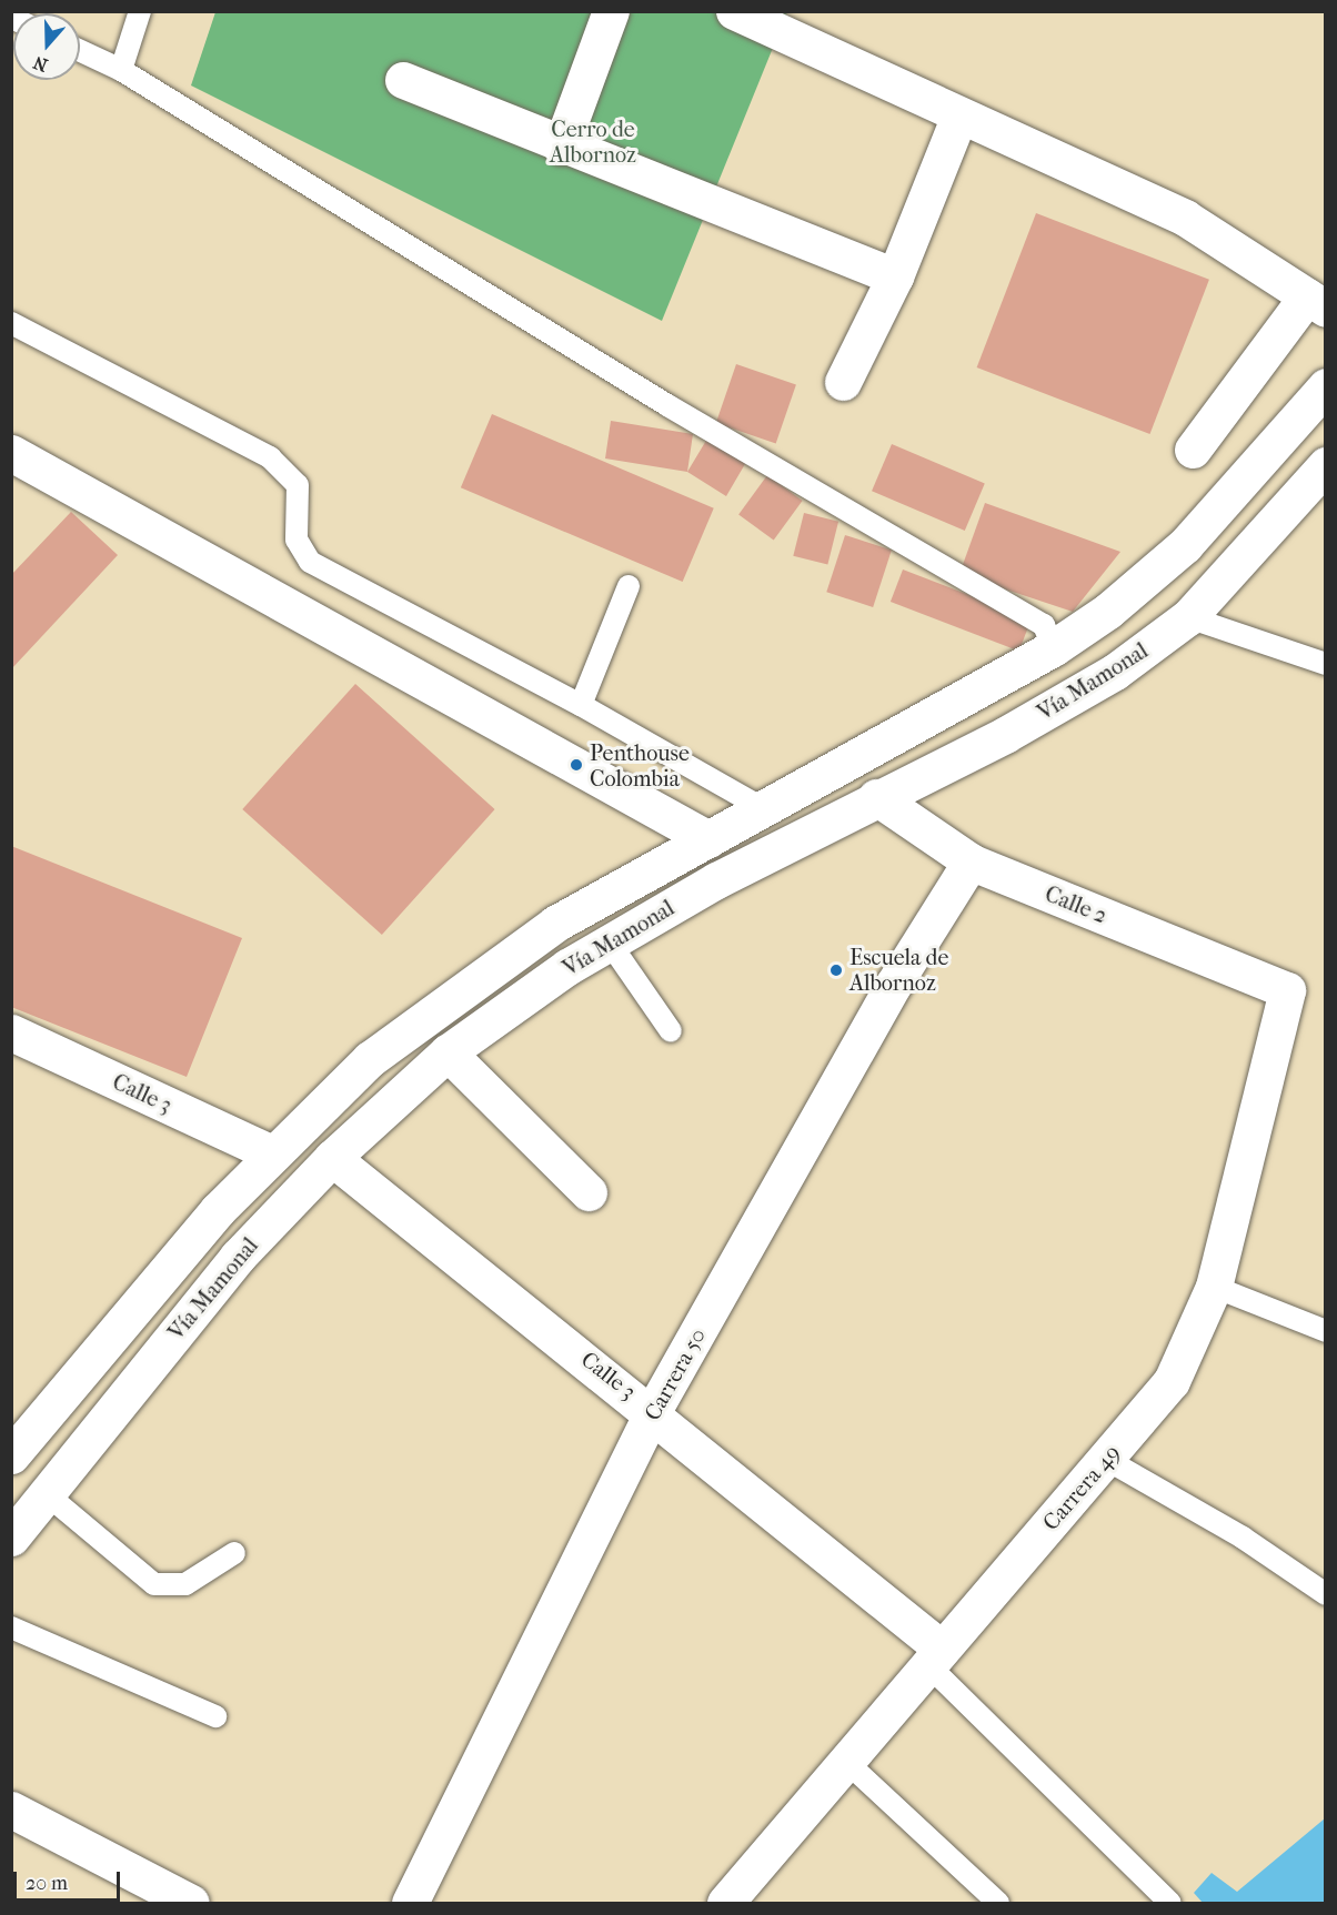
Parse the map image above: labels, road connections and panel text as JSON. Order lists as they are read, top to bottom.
{
  "streets": {
    "street": [
      "Vía Mamonal",
      "Calle 2",
      "Calle 3",
      "Carrera 50",
      "Carrera 49"
    ]
  },
  "crossings": [
    ["Vía Mamonal", "Calle 2"],
    ["Vía Mamonal", "Calle 3"],
    ["Calle 2", "Carrera 50"],
    ["Calle 2", "Carrera 49"],
    ["Calle 3", "Carrera 50"],
    ["Calle 3", "Carrera 49"]
  ],
  "parks": ["Cerro de Albornoz"],
  "places": ["Penthouse Colombia", "Escuela de Albornoz"],
  "scale_bar": "20 m",
  "north": "bottom"
}
